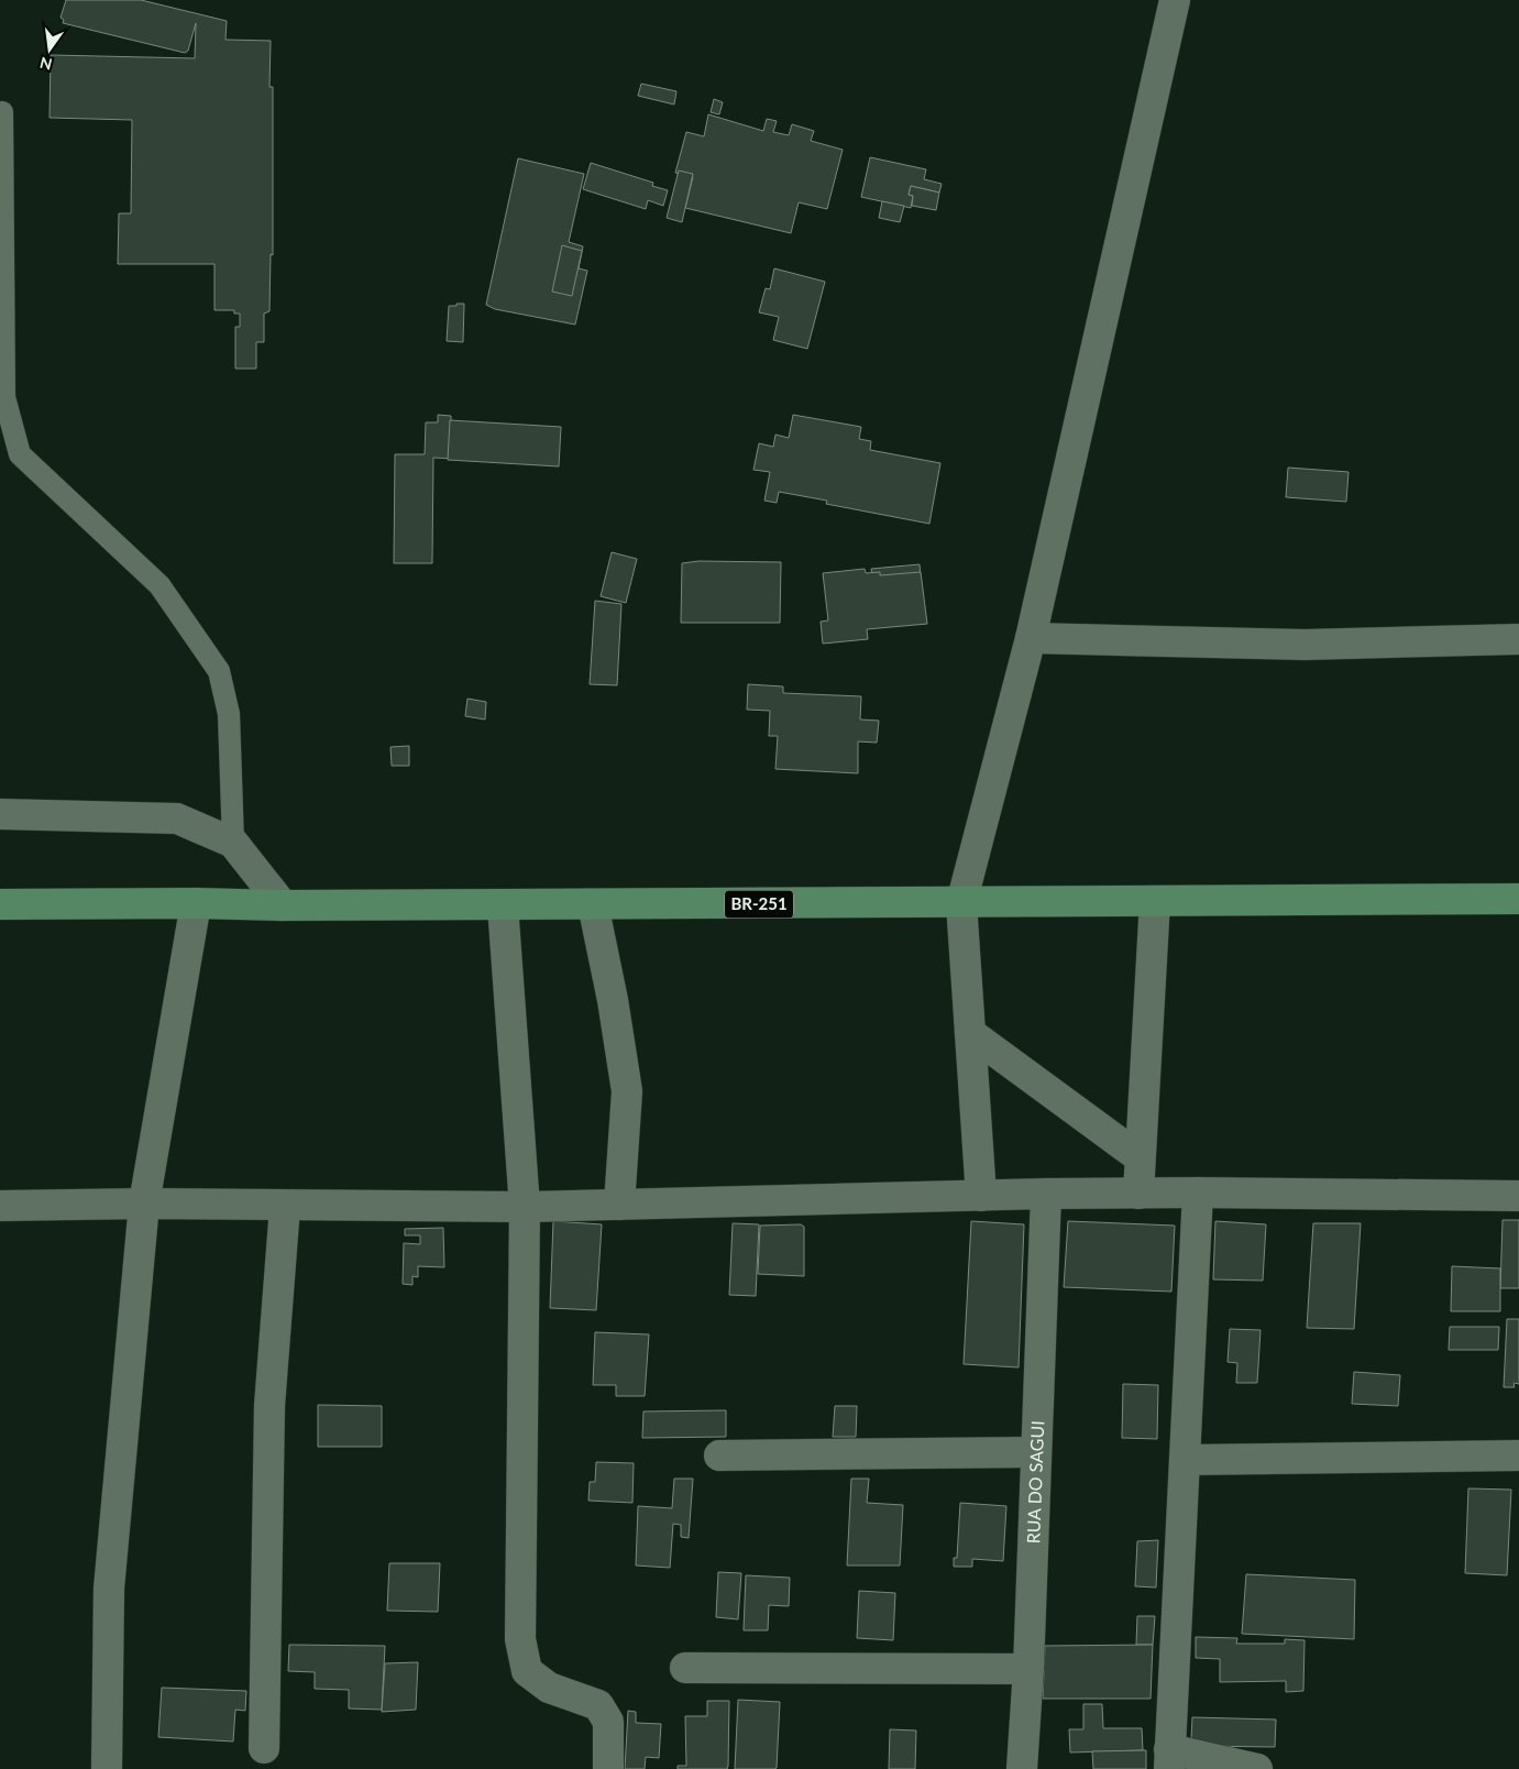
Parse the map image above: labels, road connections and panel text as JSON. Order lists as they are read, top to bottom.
{
  "streets": {
    "main road": ["BR-251"],
    "street": ["RUA DO SAGUI"]
  },
  "north": "bottom"
}
